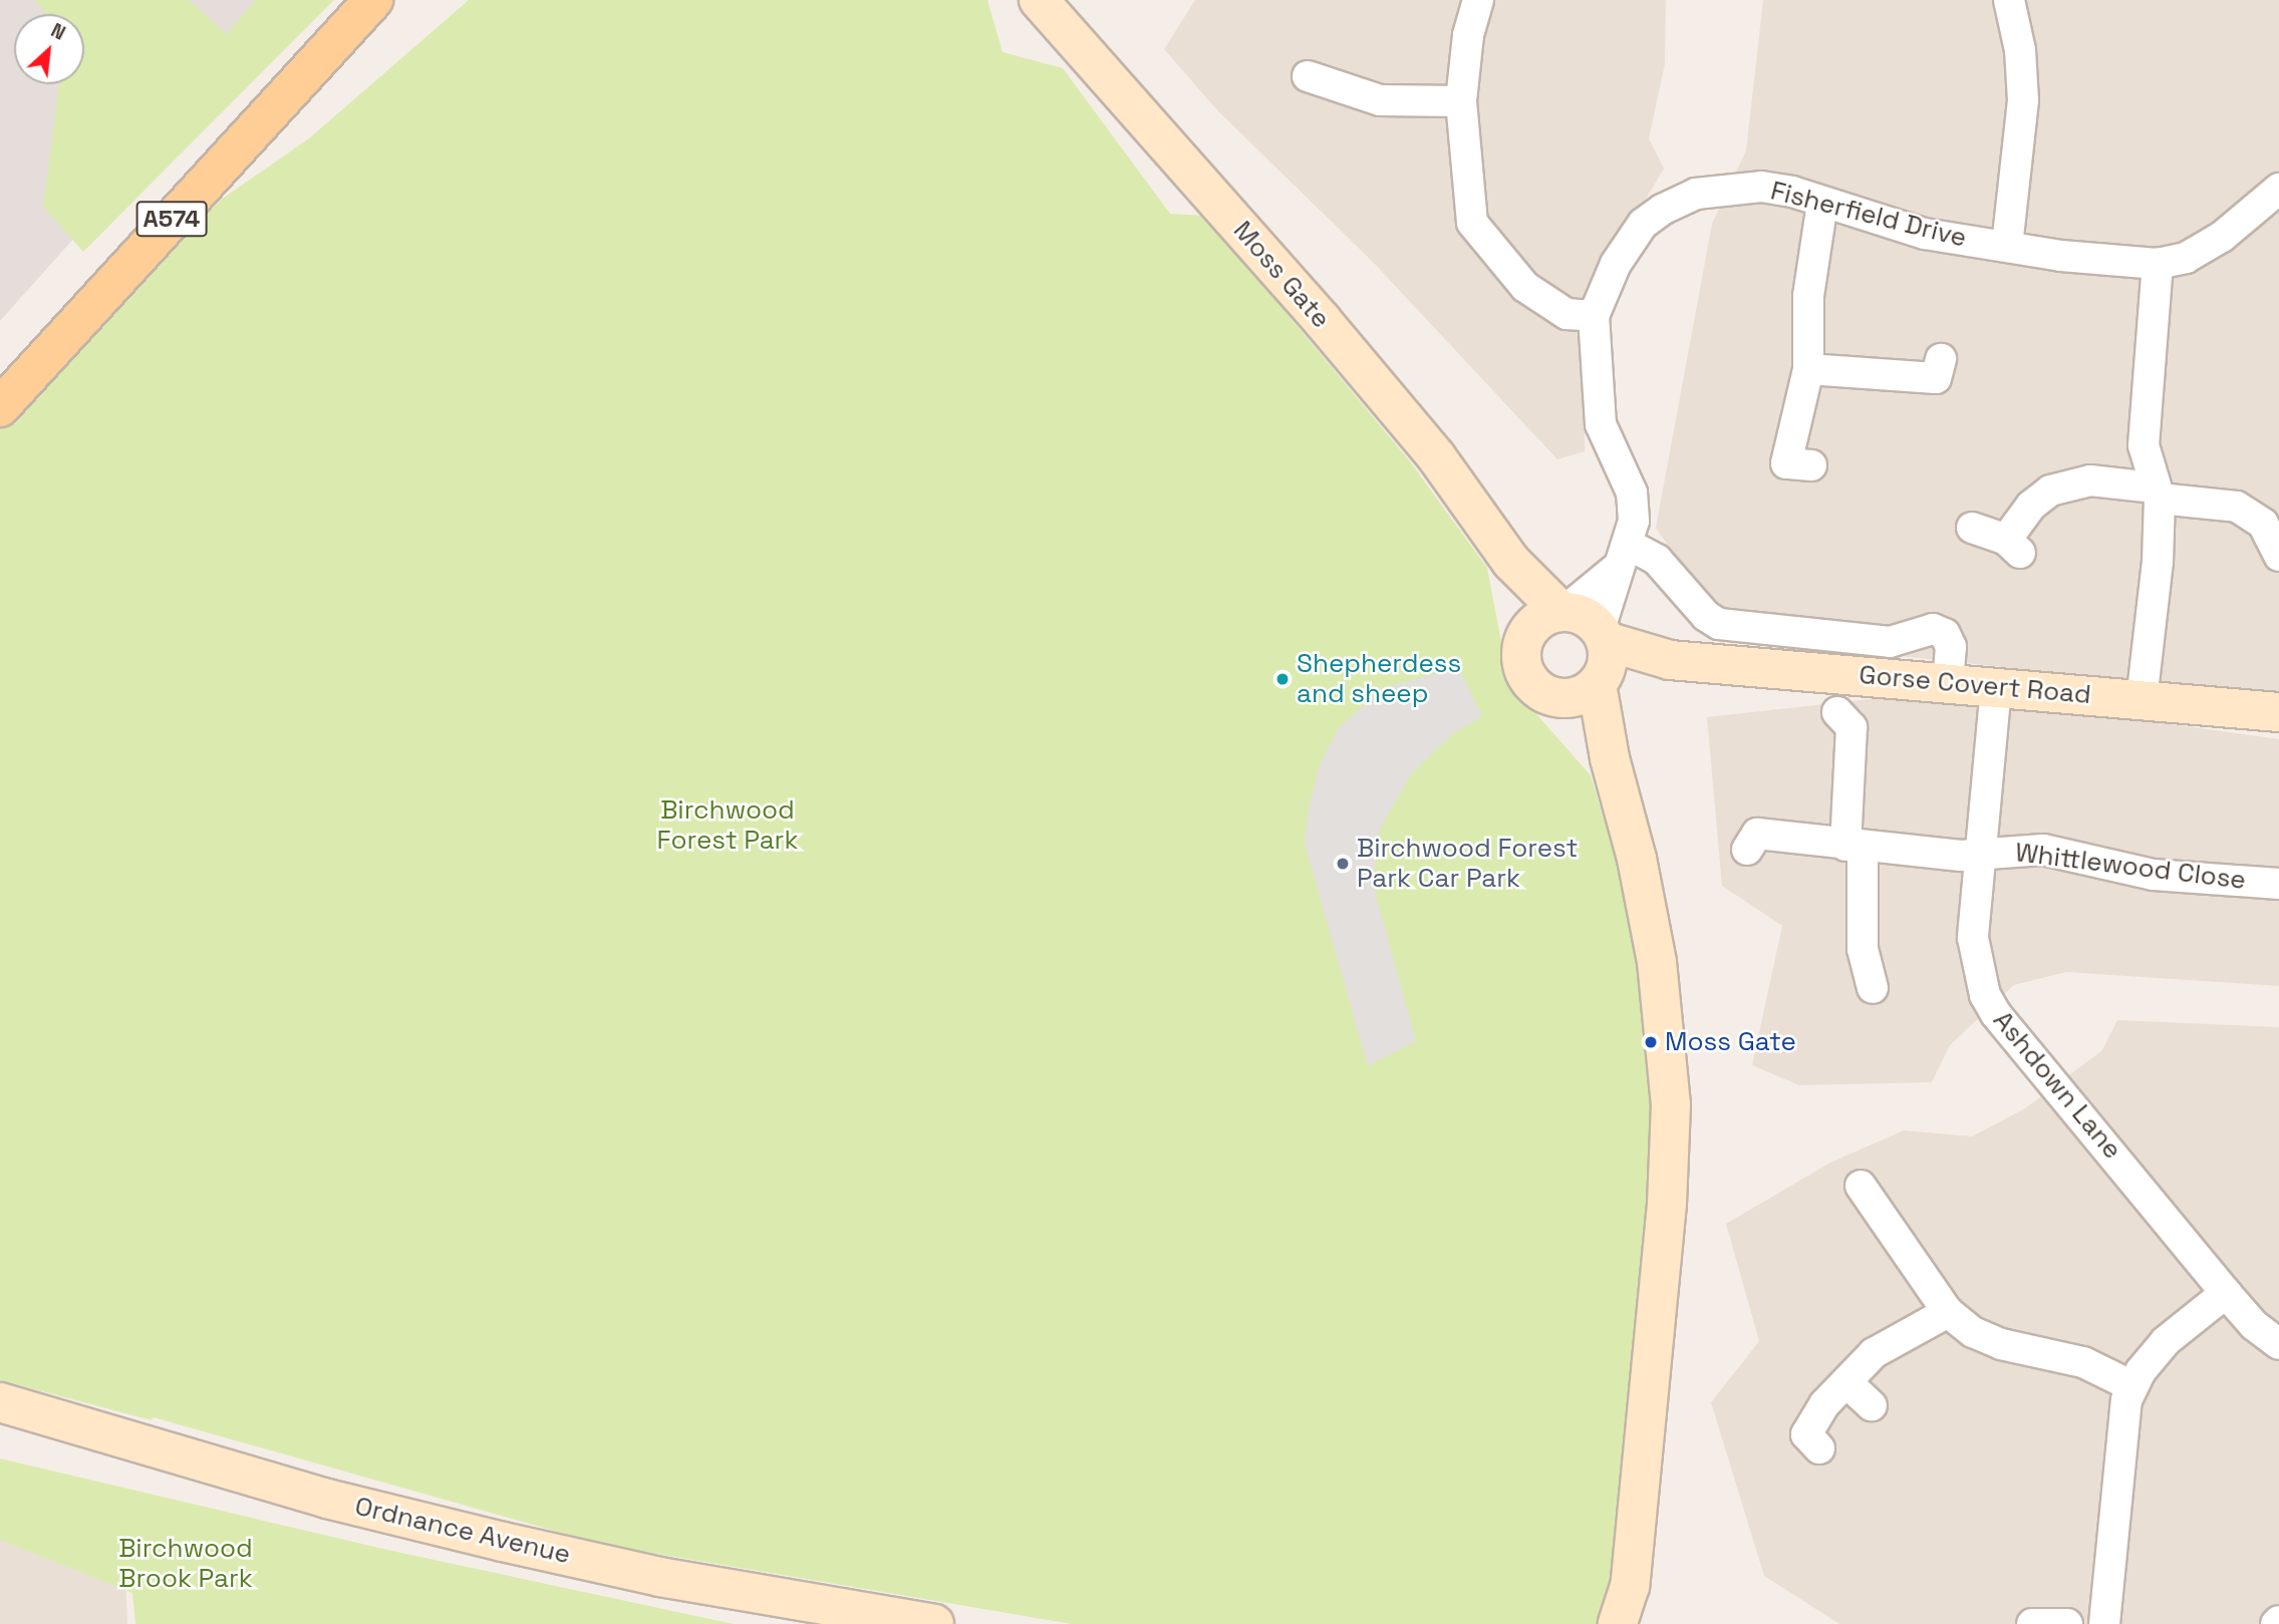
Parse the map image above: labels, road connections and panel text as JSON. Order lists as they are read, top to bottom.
{
  "streets": {
    "main road": ["A574"],
    "street": [
      "Fisherfield Drive",
      "Moss Gate",
      "Gorse Covert Road",
      "Whittlewood Close",
      "Ashdown Lane",
      "Ordnance Avenue"
    ]
  },
  "crossings": [
    ["Fisherfield Drive", "Moss Gate"],
    ["Fisherfield Drive", "Gorse Covert Road"],
    ["Moss Gate", "Gorse Covert Road"],
    ["Gorse Covert Road", "Ashdown Lane"],
    ["Whittlewood Close", "Ashdown Lane"]
  ],
  "parks": ["Birchwood Forest Park", "Birchwood Brook Park"],
  "places": ["Shepherdess and sheep", "Birchwood Forest Park Car Park", "Moss Gate"],
  "north": "top right"
}
